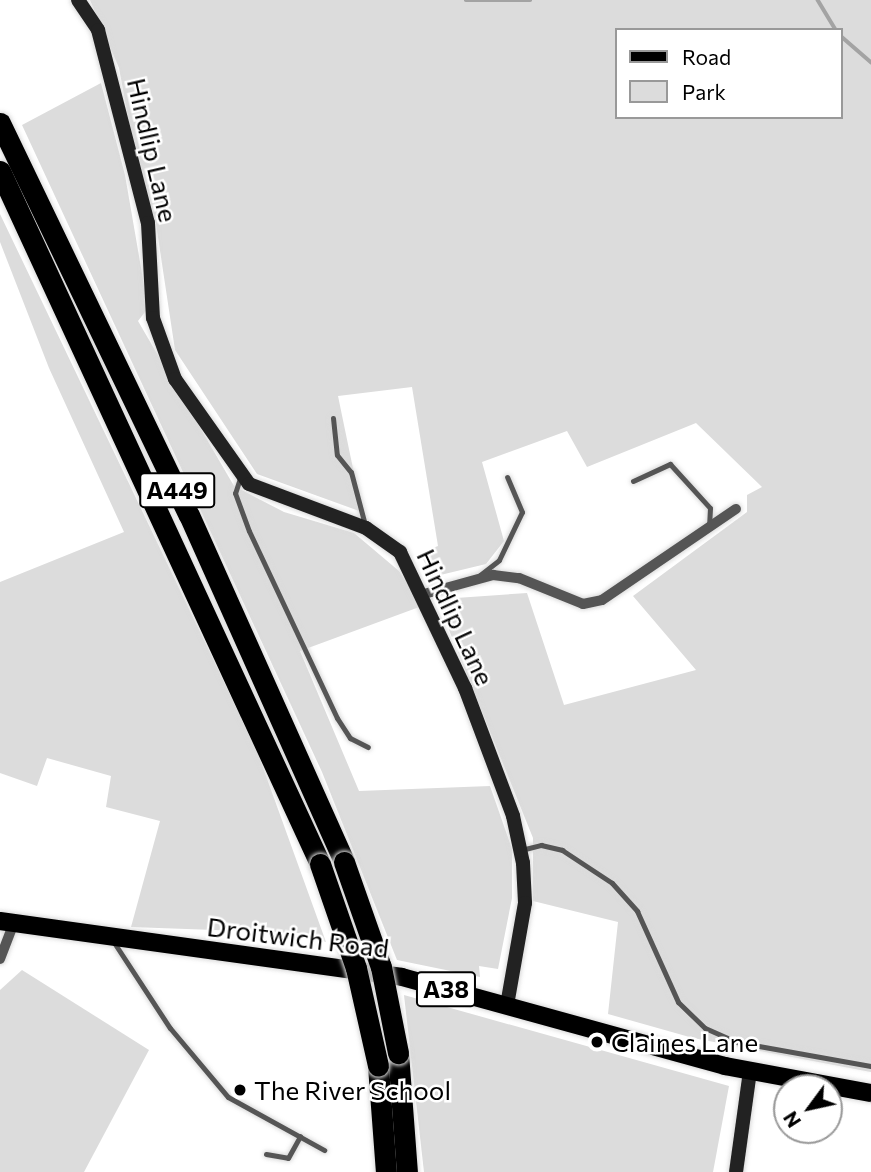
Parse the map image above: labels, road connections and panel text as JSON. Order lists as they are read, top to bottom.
{
  "streets": {
    "highway": ["A449"],
    "main road": ["Droitwich Road", "A38"],
    "street": ["Hindlip Lane"]
  },
  "crossings": [
    ["Hindlip Lane", "Droitwich Road"]
  ],
  "places": ["Claines Lane", "The River School"],
  "legend": ["Road", "Park"],
  "north": "bottom left"
}
